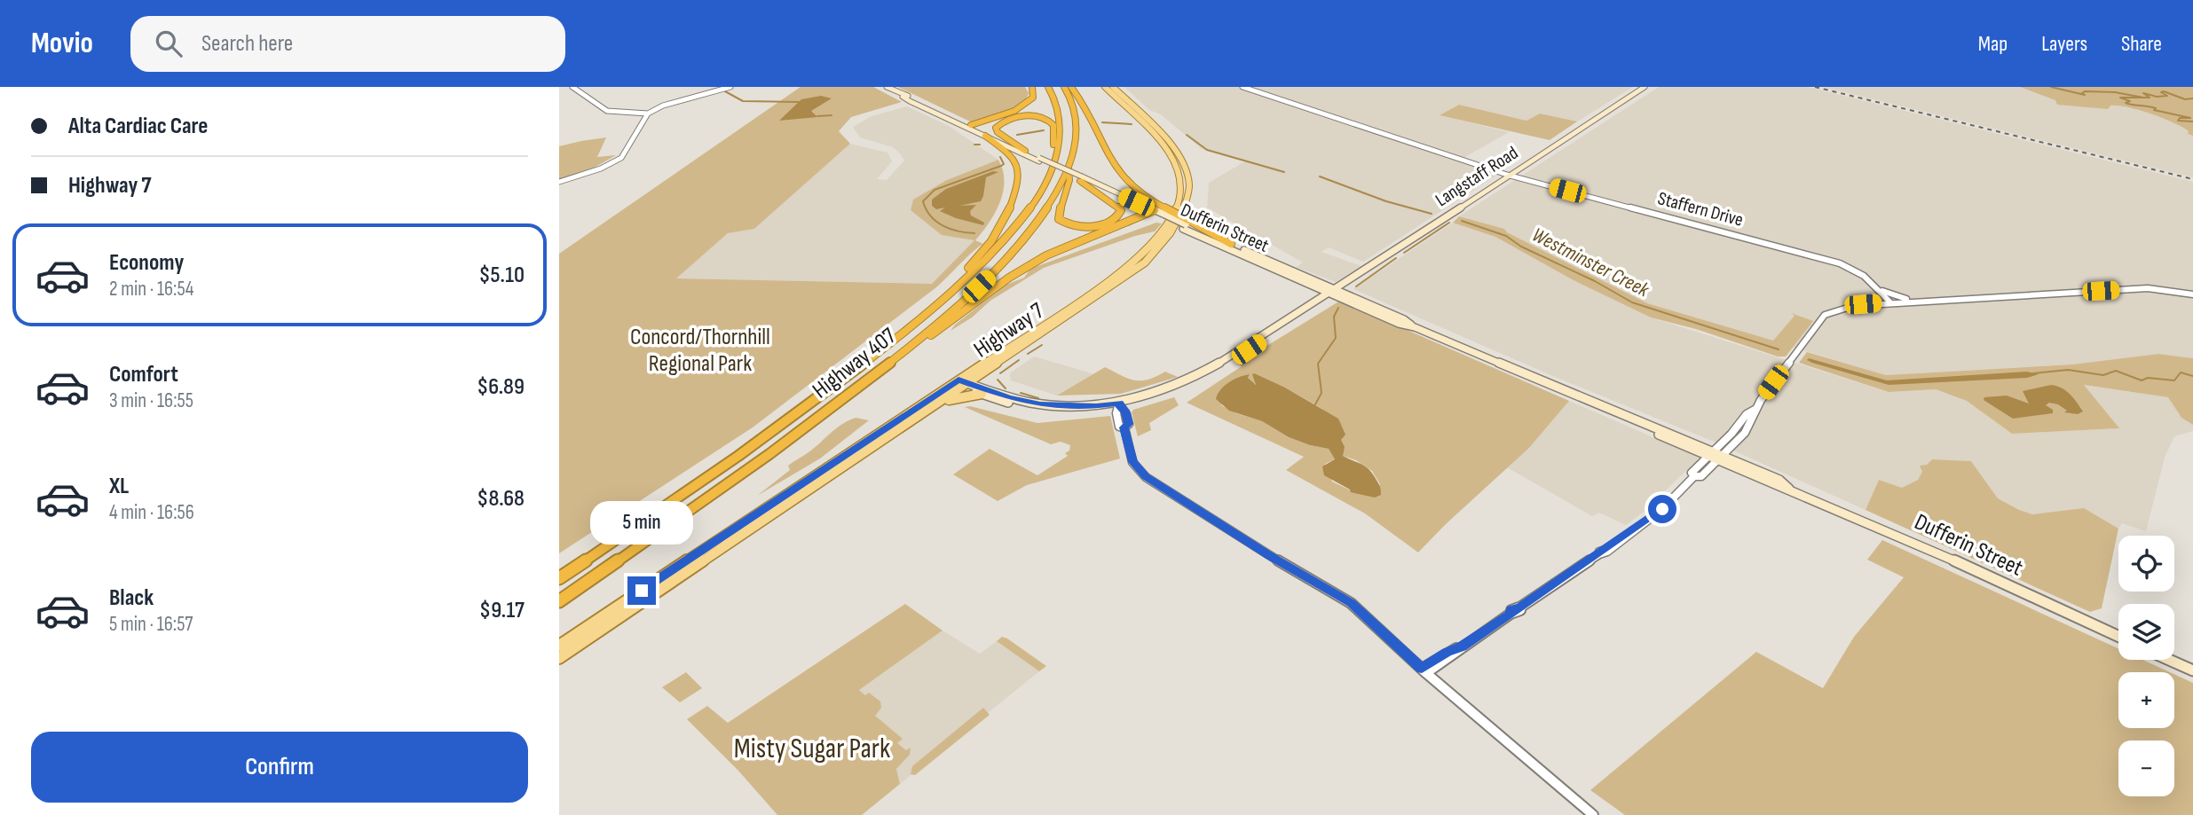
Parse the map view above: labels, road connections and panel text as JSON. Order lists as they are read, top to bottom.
{
  "streets": {
    "highway": ["Highway 407"],
    "main road": ["Langstaff Road", "Dufferin Street", "Highway 7"],
    "street": ["Staffern Drive"]
  },
  "crossings": [
    ["Langstaff Road", "Staffern Drive"],
    ["Langstaff Road", "Dufferin Street"],
    ["Langstaff Road", "Highway 7"]
  ],
  "water": ["Westminster Creek"],
  "parks": ["Concord/Thornhill Regional Park", "Misty Sugar Park"],
  "page": {
    "header": "Movio",
    "search": "Search here",
    "nav": ["Map", "Layers", "Share"],
    "banner": ["Alta Cardiac Care", "Highway 7"],
    "list": [
      {
        "name": "Economy",
        "note": "2 min · 16:54",
        "value": "$5.10"
      },
      {
        "name": "Comfort",
        "note": "3 min · 16:55",
        "value": "$6.89"
      },
      {
        "name": "XL",
        "note": "4 min · 16:56",
        "value": "$8.68"
      },
      {
        "name": "Black",
        "note": "5 min · 16:57",
        "value": "$9.17"
      }
    ],
    "bubble": "5 min",
    "map_buttons": ["+", "−"],
    "buttons": "Confirm"
  }
}
